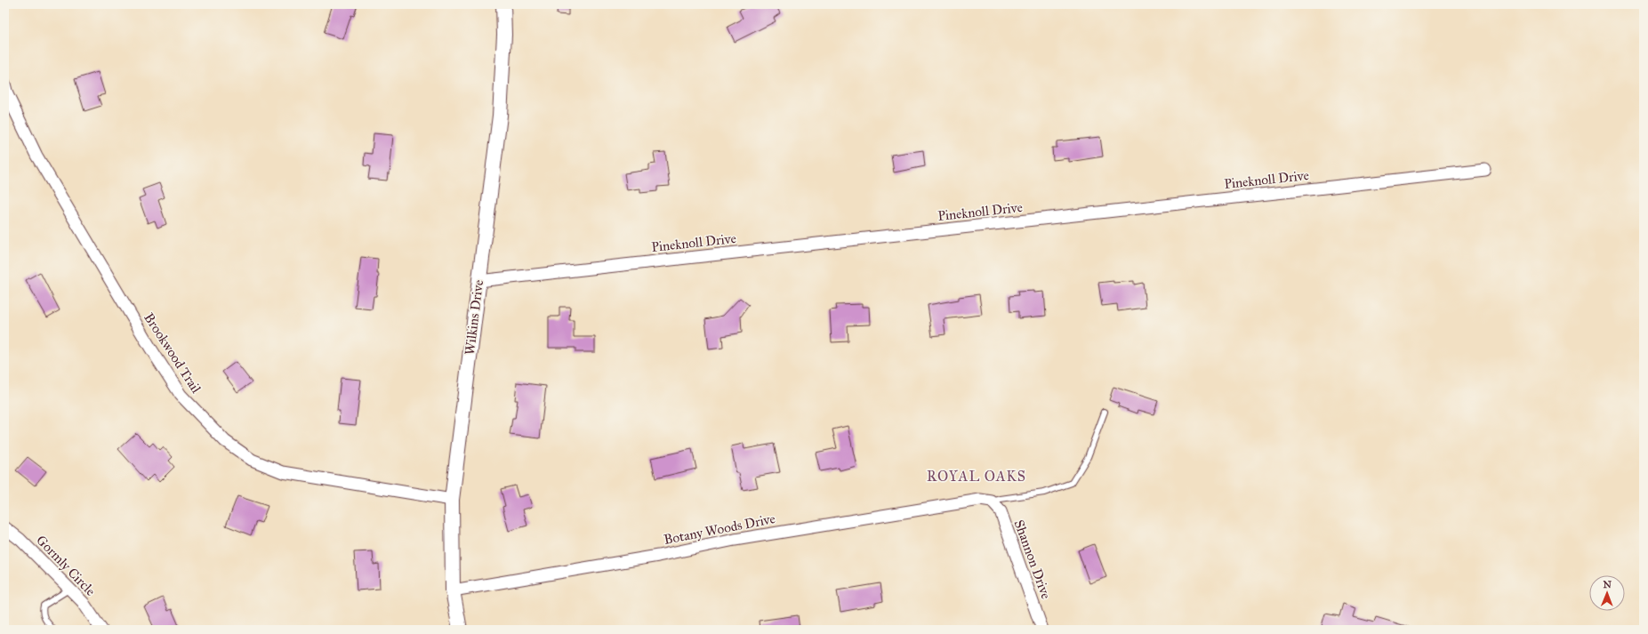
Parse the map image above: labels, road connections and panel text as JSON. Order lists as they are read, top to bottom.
{
  "streets": {
    "street": [
      "Pineknoll Drive",
      "Wilkins Drive",
      "Brookwood Trail",
      "Botany Woods Drive",
      "Shannon Drive",
      "Gormly Circle"
    ]
  },
  "crossings": [
    ["Pineknoll Drive", "Wilkins Drive"],
    ["Wilkins Drive", "Brookwood Trail"],
    ["Wilkins Drive", "Botany Woods Drive"],
    ["Botany Woods Drive", "Shannon Drive"]
  ],
  "districts": ["ROYAL OAKS"],
  "north": "top"
}
